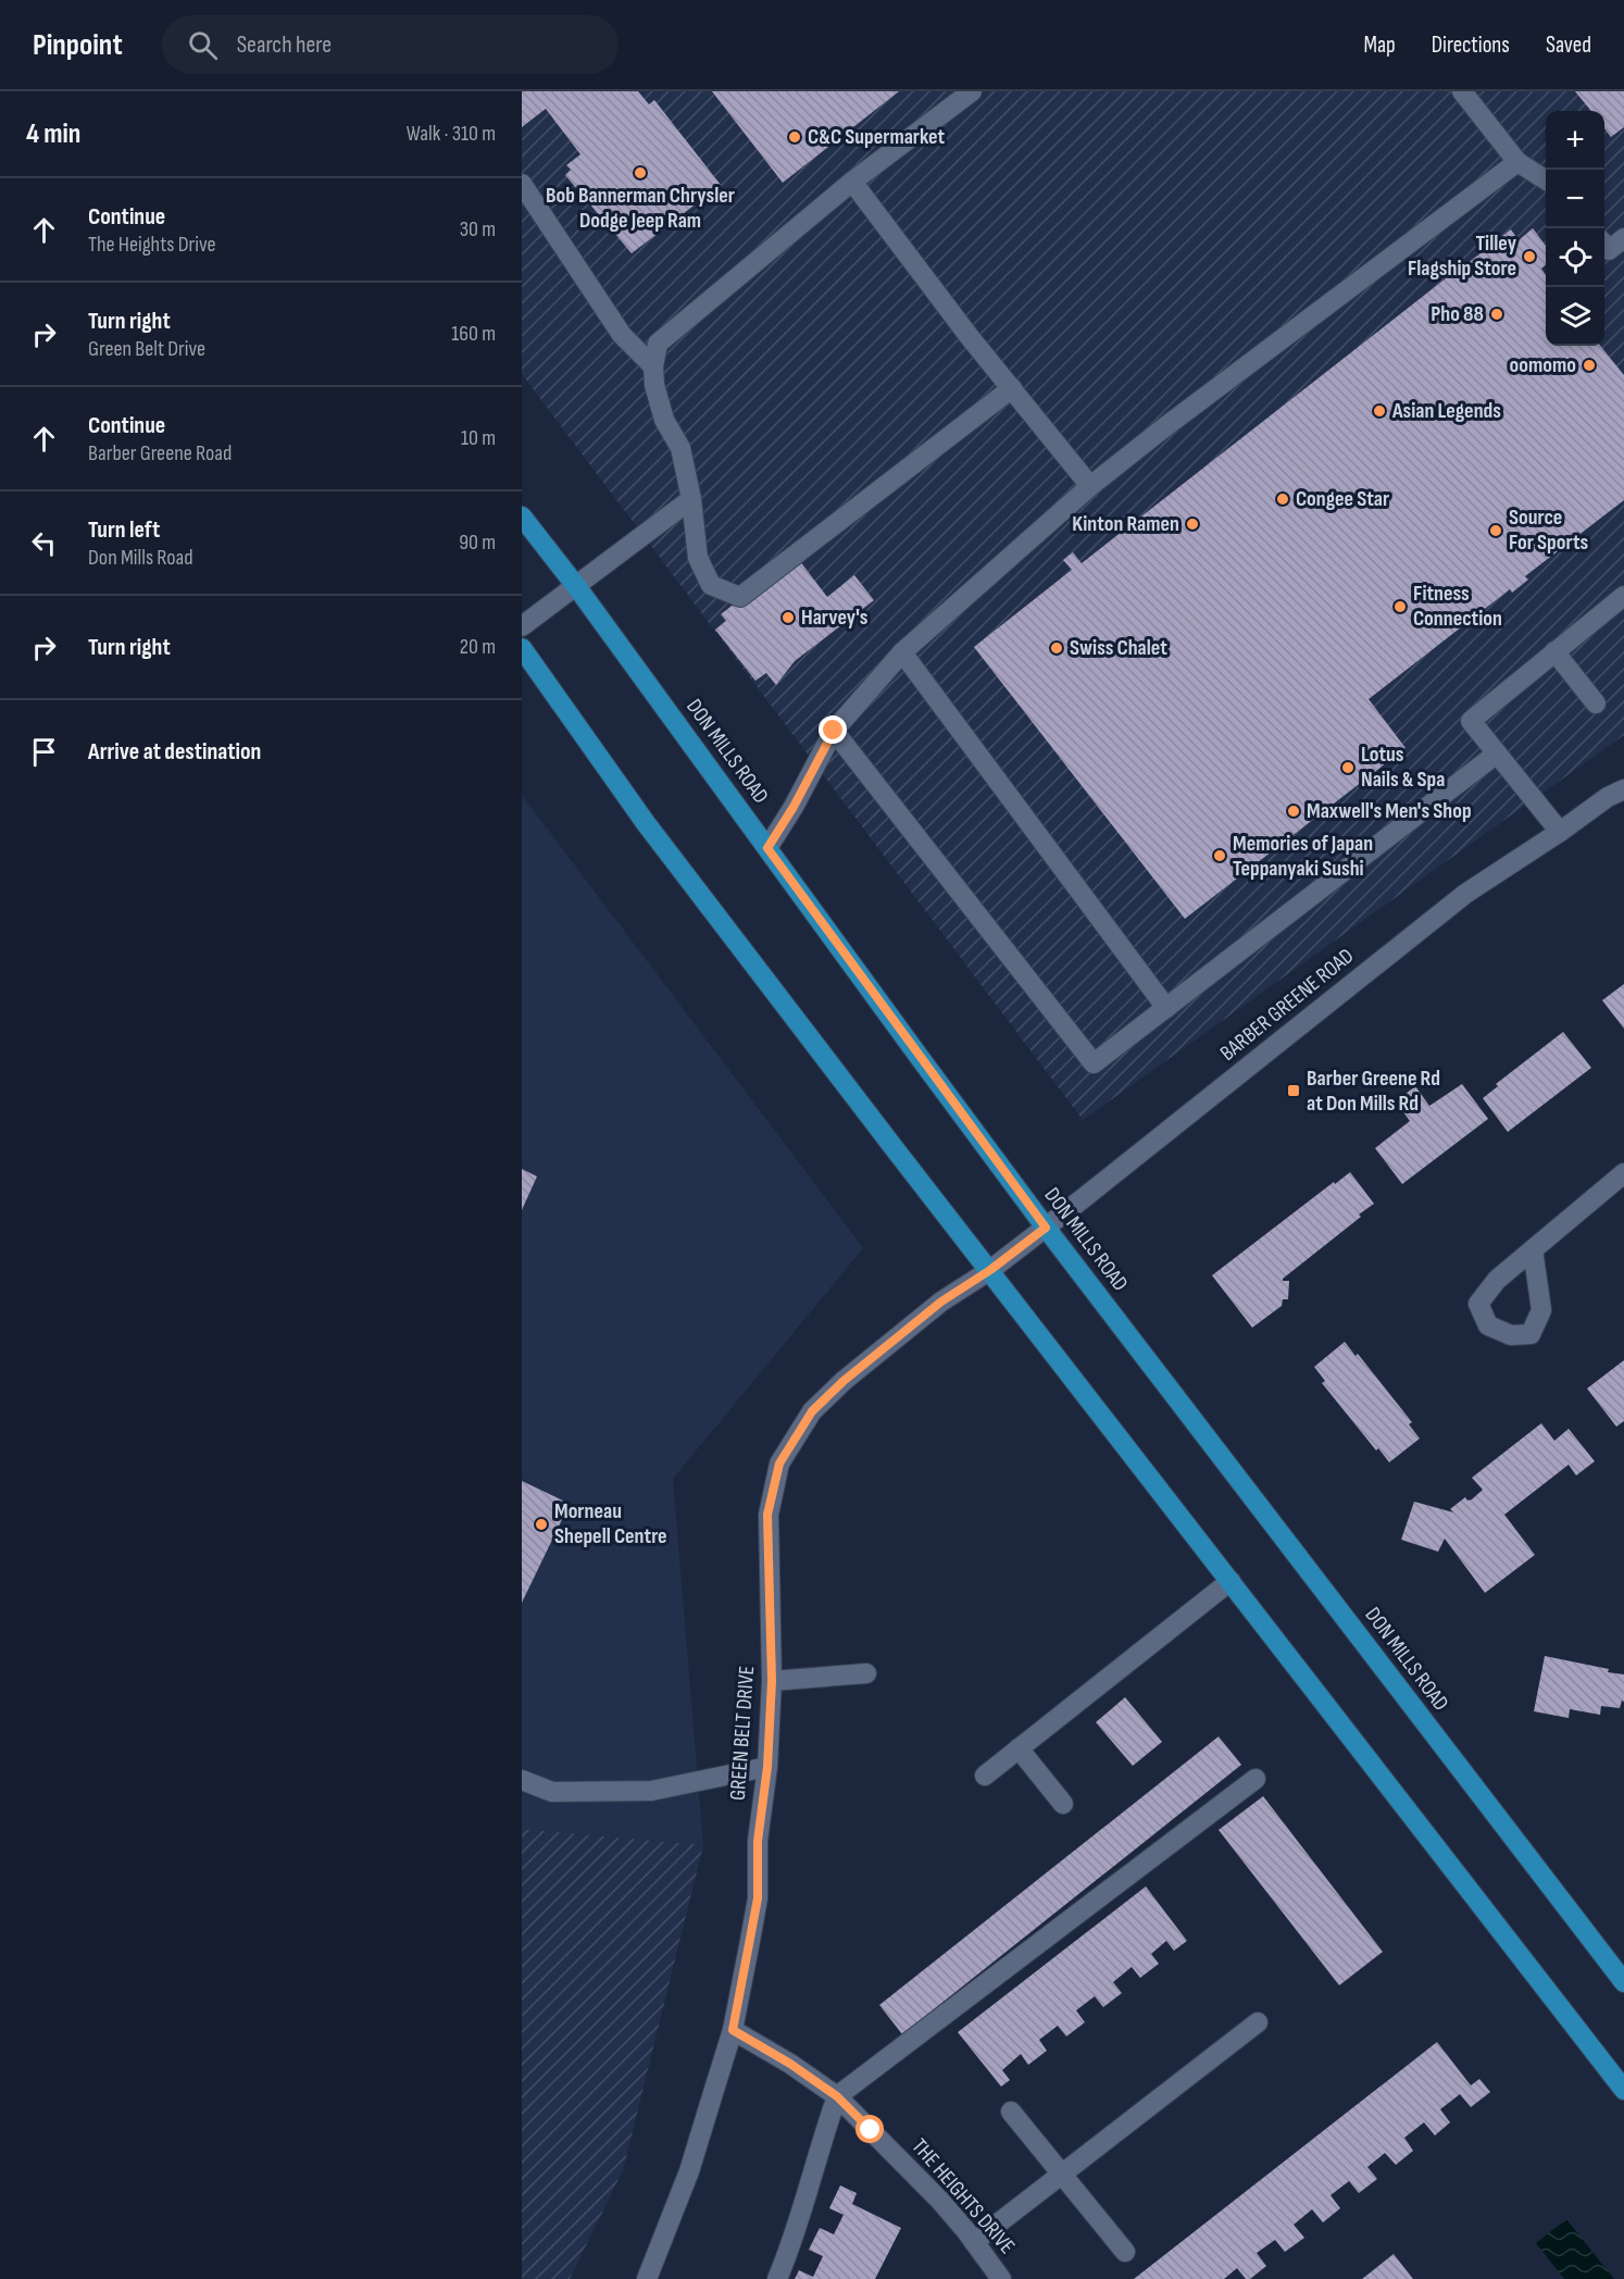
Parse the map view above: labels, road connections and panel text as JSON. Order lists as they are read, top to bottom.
{
  "streets": {
    "main road": ["DON MILLS ROAD"],
    "street": ["BARBER GREENE ROAD", "GREEN BELT DRIVE", "THE HEIGHTS DRIVE"]
  },
  "crossings": [
    ["DON MILLS ROAD", "BARBER GREENE ROAD"],
    ["BARBER GREENE ROAD", "GREEN BELT DRIVE"],
    ["GREEN BELT DRIVE", "THE HEIGHTS DRIVE"]
  ],
  "places": {
    "other": [
      "C&C Supermarket",
      "Bob Bannerman Chrysler Dodge Jeep Ram",
      "Tilley Flagship Store",
      "Pho 88",
      "oomomo",
      "Asian Legends",
      "Congee Star",
      "Kinton Ramen",
      "Source For Sports",
      "Fitness Connection",
      "Harvey's",
      "Swiss Chalet",
      "Lotus Nails & Spa",
      "Maxwell's Men's Shop",
      "Memories of Japan Teppanyaki Sushi",
      "Morneau Shepell Centre"
    ],
    "transit": ["Barber Greene Rd at Don Mills Rd"]
  },
  "page": {
    "header": "Pinpoint",
    "search": "Search here",
    "nav": ["Map", "Directions", "Saved"],
    "heading": ["4 min", "Walk · 310 m"],
    "map_buttons": ["+", "−"],
    "list": [
      ["Continue", "The Heights Drive", "30 m"],
      ["Turn right", "Green Belt Drive", "160 m"],
      ["Continue", "Barber Greene Road", "10 m"],
      ["Turn left", "Don Mills Road", "90 m"],
      ["Turn right", "20 m"],
      "Arrive at destination"
    ]
  }
}
